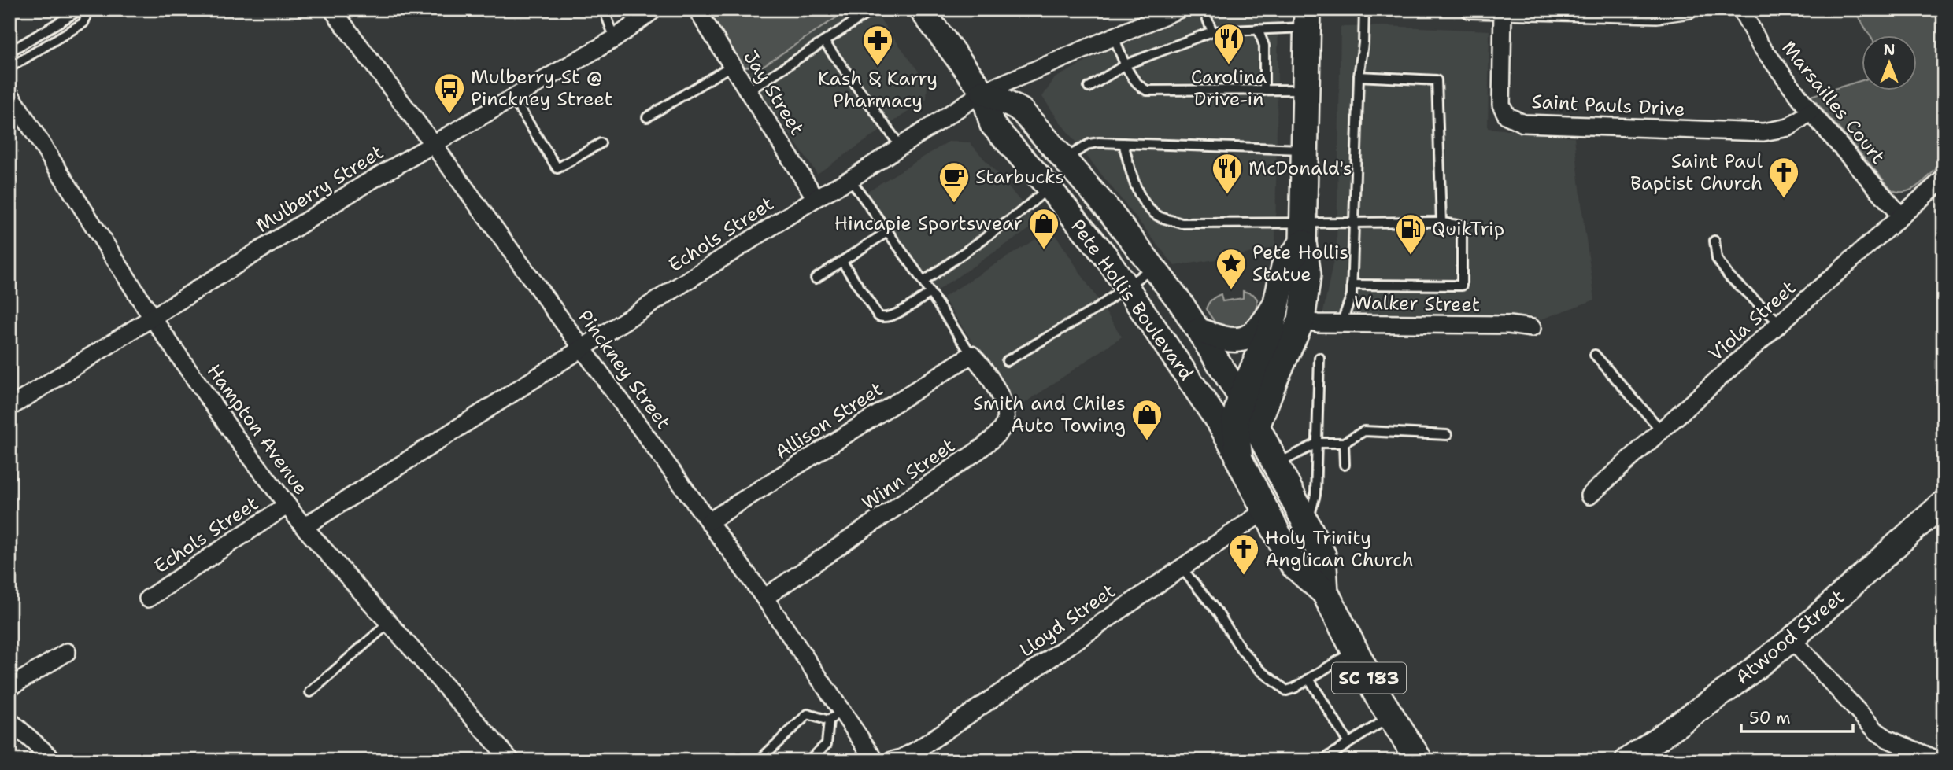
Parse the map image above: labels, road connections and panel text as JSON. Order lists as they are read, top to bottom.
{
  "streets": {
    "main road": ["Pete Hollis Boulevard", "Atwood Street", "SC 183"],
    "street": [
      "Jay Street",
      "Marsailles Court",
      "Saint Pauls Drive",
      "Mulberry Street",
      "Echols Street",
      "Walker Street",
      "Viola Street",
      "Pinckney Street",
      "Allison Street",
      "Hampton Avenue",
      "Winn Street",
      "Lloyd Street"
    ]
  },
  "crossings": [
    ["Jay Street", "Echols Street"],
    ["Marsailles Court", "Saint Pauls Drive"],
    ["Marsailles Court", "Viola Street"],
    ["Mulberry Street", "Pinckney Street"],
    ["Mulberry Street", "Hampton Avenue"],
    ["Echols Street", "Pete Hollis Boulevard"],
    ["Echols Street", "Pinckney Street"],
    ["Echols Street", "Hampton Avenue"],
    ["Pete Hollis Boulevard", "SC 183"],
    ["Pinckney Street", "Allison Street"],
    ["Pinckney Street", "Winn Street"],
    ["Allison Street", "Winn Street"],
    ["Lloyd Street", "SC 183"]
  ],
  "places": {
    "restaurant": ["Carolina Drive-in", "McDonald's"],
    "pharmacy": ["Kash & Karry Pharmacy"],
    "bus stop": ["Mulberry St @ Pinckney Street"],
    "church": ["Saint Paul Baptist Church", "Holy Trinity Anglican Church"],
    "cafe": ["Starbucks"],
    "shop": ["Hincapie Sportswear", "Smith and Chiles Auto Towing"],
    "fuel station": ["QuikTrip"],
    "place": ["Pete Hollis Statue"]
  },
  "scale_bar": "50 m",
  "north": "top"
}
